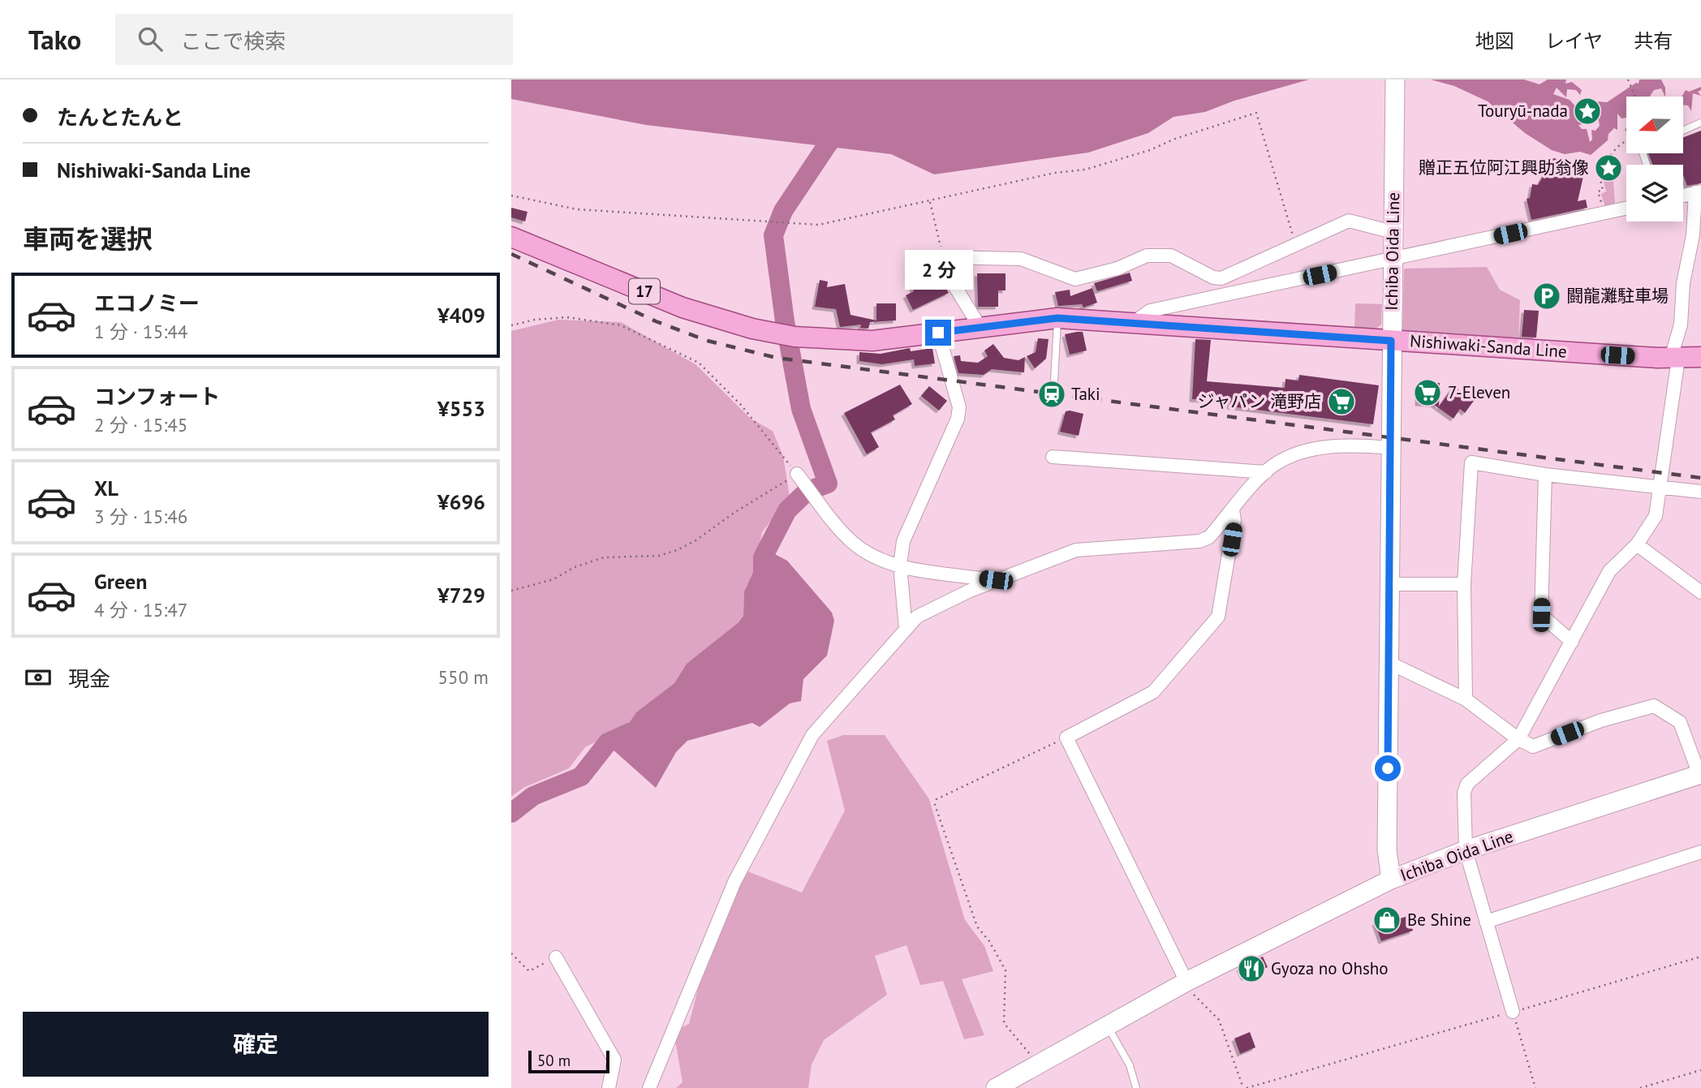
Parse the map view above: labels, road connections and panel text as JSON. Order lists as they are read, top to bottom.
{
  "streets": {
    "main road": ["Ichiba Oida Line", "17", "Nishiwaki-Sanda Line"]
  },
  "crossings": [
    ["Ichiba Oida Line", "Nishiwaki-Sanda Line"]
  ],
  "places": {
    "place": ["Touryū-nada", "贈正五位阿江興助翁像"],
    "parking": ["闘龍灘駐車場"],
    "supermarket": ["7-Eleven", "ジャパン 滝野店"],
    "station": ["Taki"],
    "shop": ["Be Shine"],
    "restaurant": ["Gyoza no Ohsho"]
  },
  "scale_bar": "50 m",
  "north": "left",
  "page": {
    "header": "Tako",
    "search": "ここで検索",
    "nav": ["地図", "レイヤ", "共有"],
    "banner": ["たんとたんと", "Nishiwaki-Sanda Line"],
    "heading": "車両を選択",
    "bubble": "2 分",
    "list": [
      {
        "name": "エコノミー",
        "note": "1 分 · 15:44",
        "value": "¥409"
      },
      {
        "name": "コンフォート",
        "note": "2 分 · 15:45",
        "value": "¥553"
      },
      {
        "name": "XL",
        "note": "3 分 · 15:46",
        "value": "¥696"
      },
      {
        "name": "Green",
        "note": "4 分 · 15:47",
        "value": "¥729"
      }
    ],
    "pay": ["現金", "550 m"],
    "buttons": "確定",
    "scale": "50 m"
  }
}
